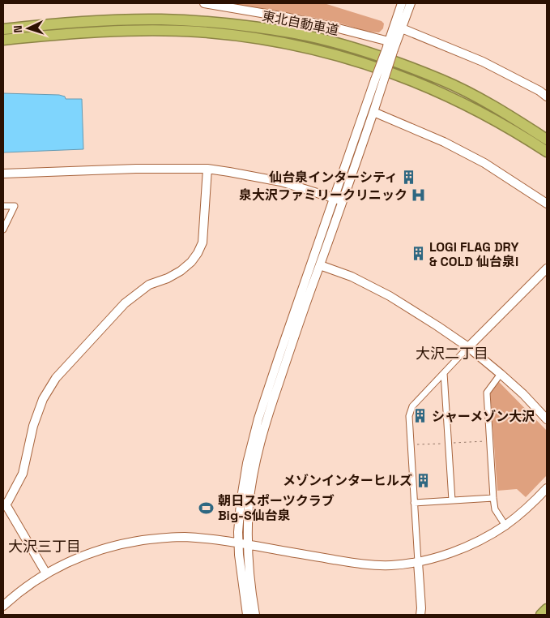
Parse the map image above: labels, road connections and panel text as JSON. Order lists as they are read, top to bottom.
{
  "streets": {
    "highway": ["東北自動車道"]
  },
  "districts": ["大沢二丁目", "大沢三丁目"],
  "places": {
    "building": [
      "仙台泉インターシティ",
      "LOGI FLAG DRY & COLD 仙台泉I",
      "シャーメゾン大沢",
      "メゾンインターヒルズ"
    ],
    "hospital": ["泉大沢ファミリークリニック"],
    "sports": ["朝日スポーツクラブ Big-S仙台泉"]
  },
  "north": "left"
}
